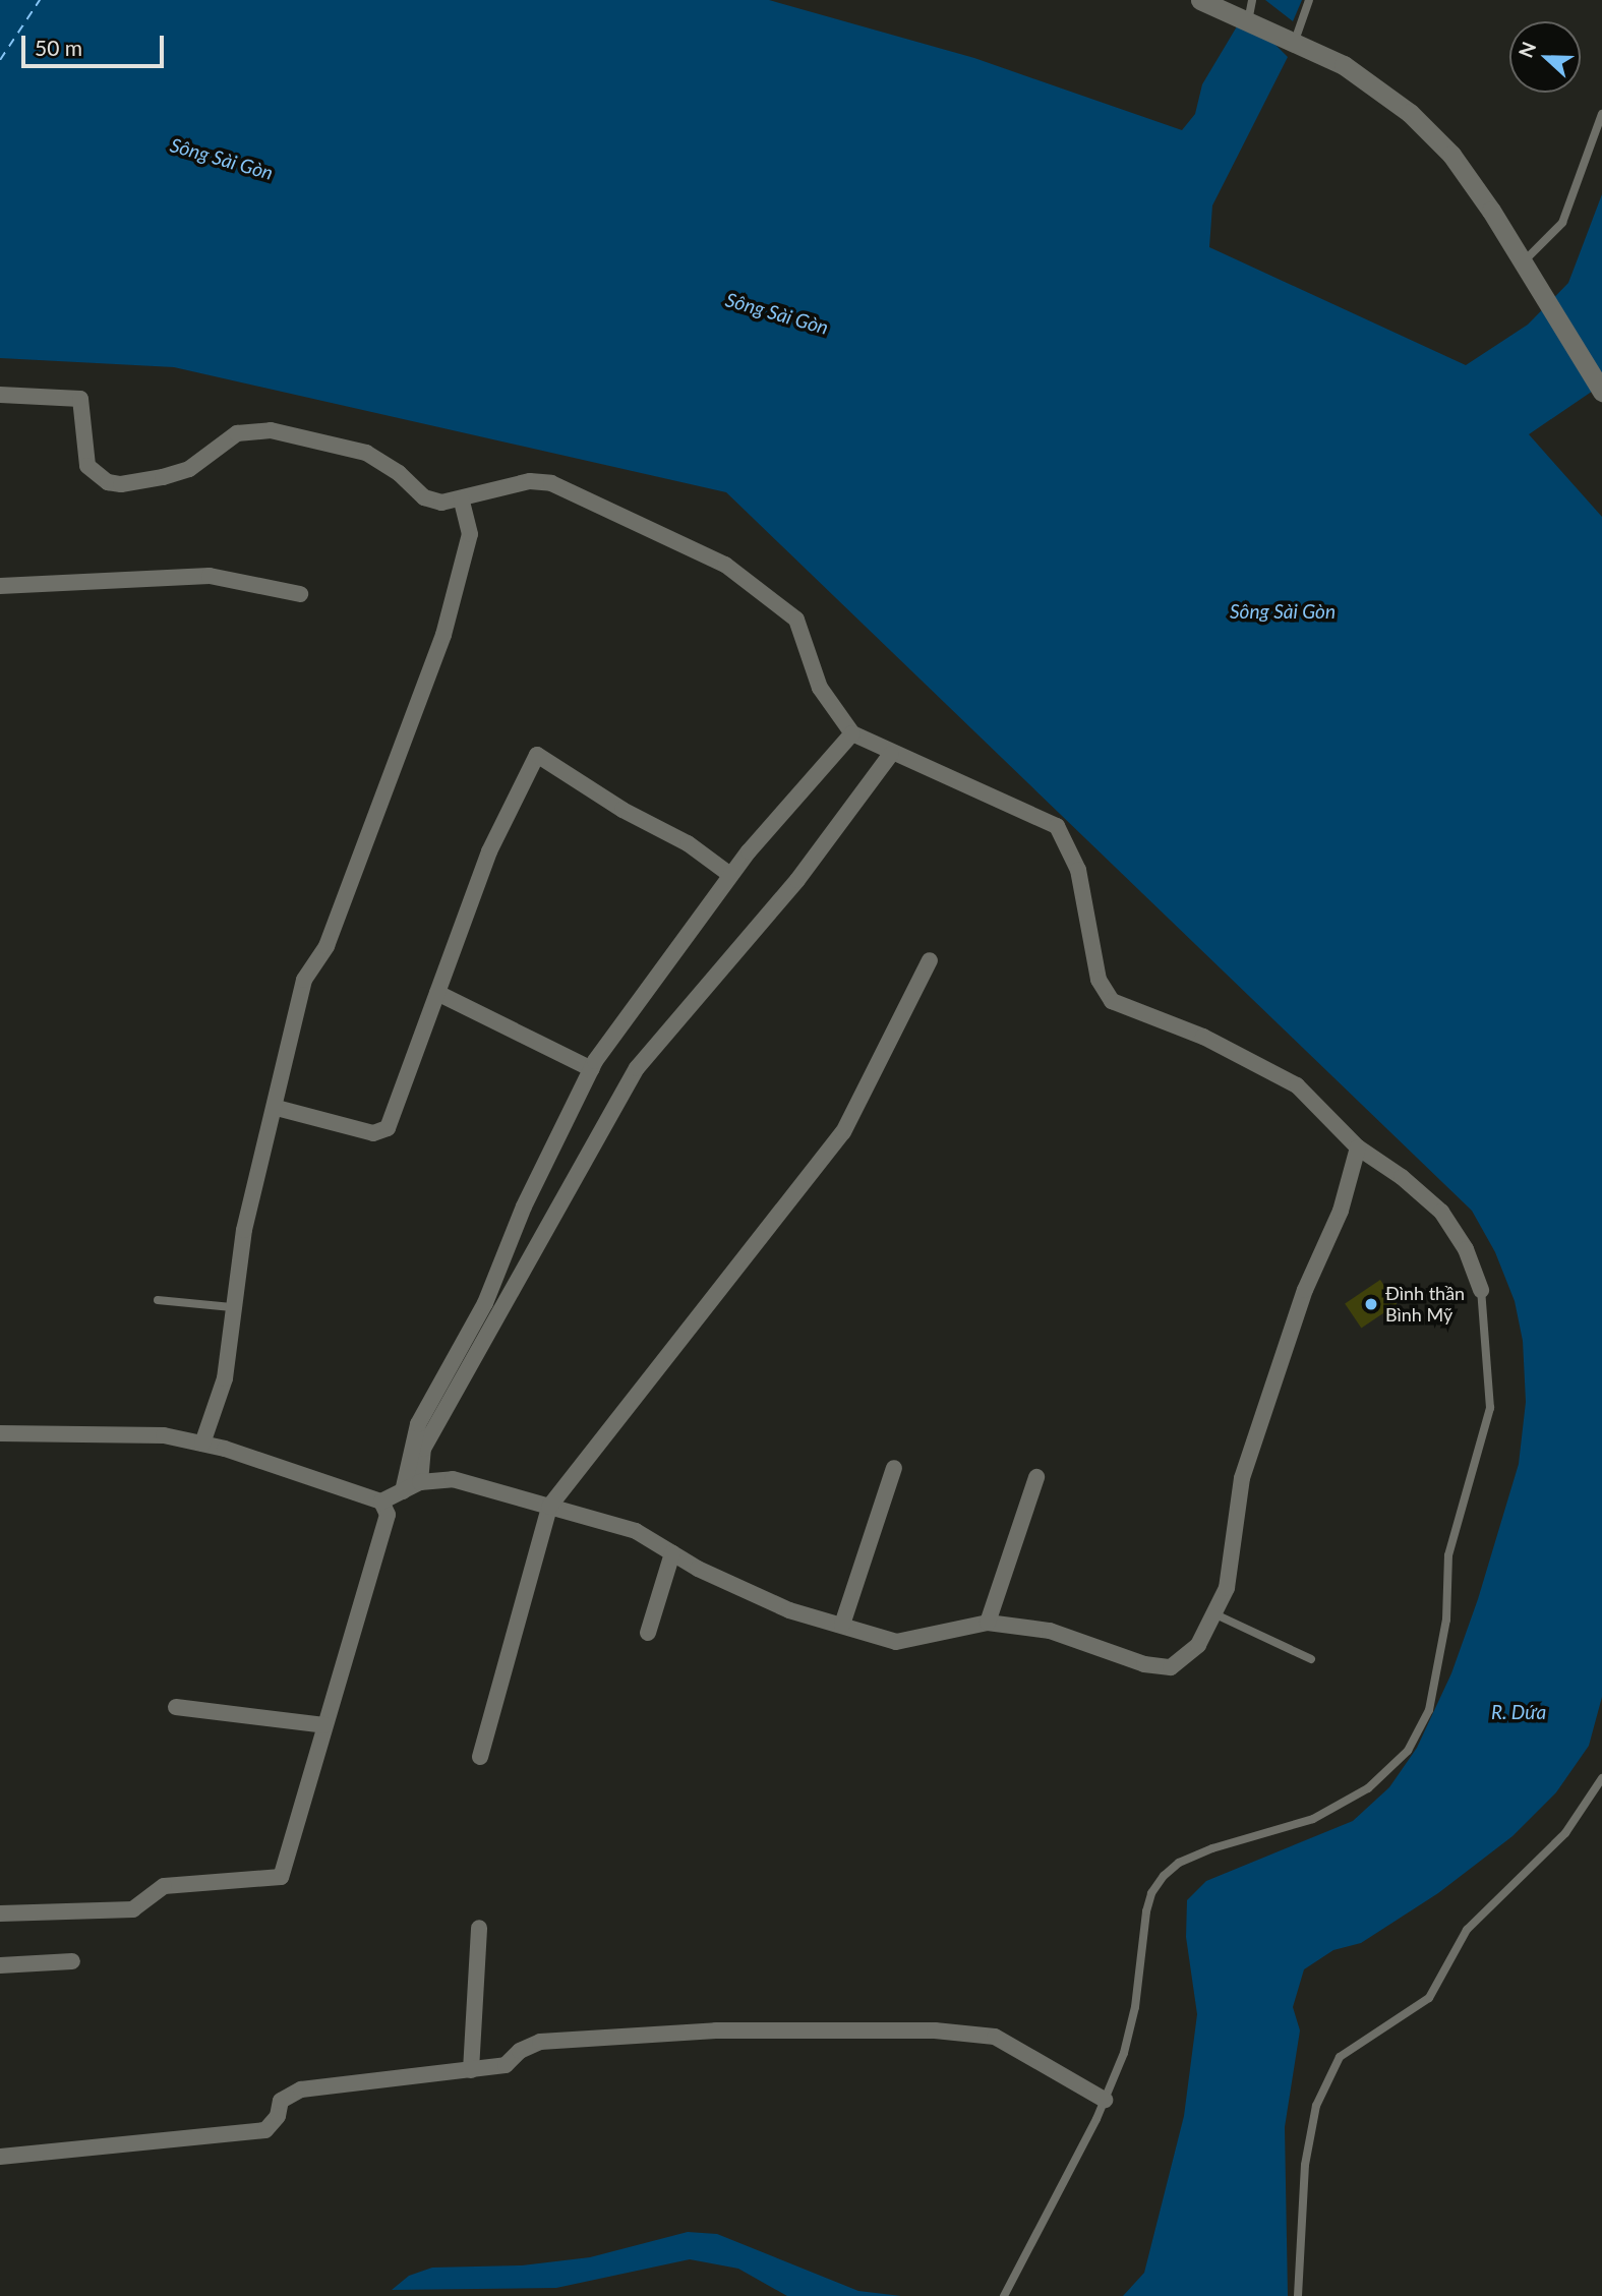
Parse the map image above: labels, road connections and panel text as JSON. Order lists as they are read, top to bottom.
{
  "water": ["Sông Sài Gòn", "R. Dứa"],
  "places": ["Đình thần Bình Mỹ"],
  "scale_bar": "50 m",
  "north": "left"
}
